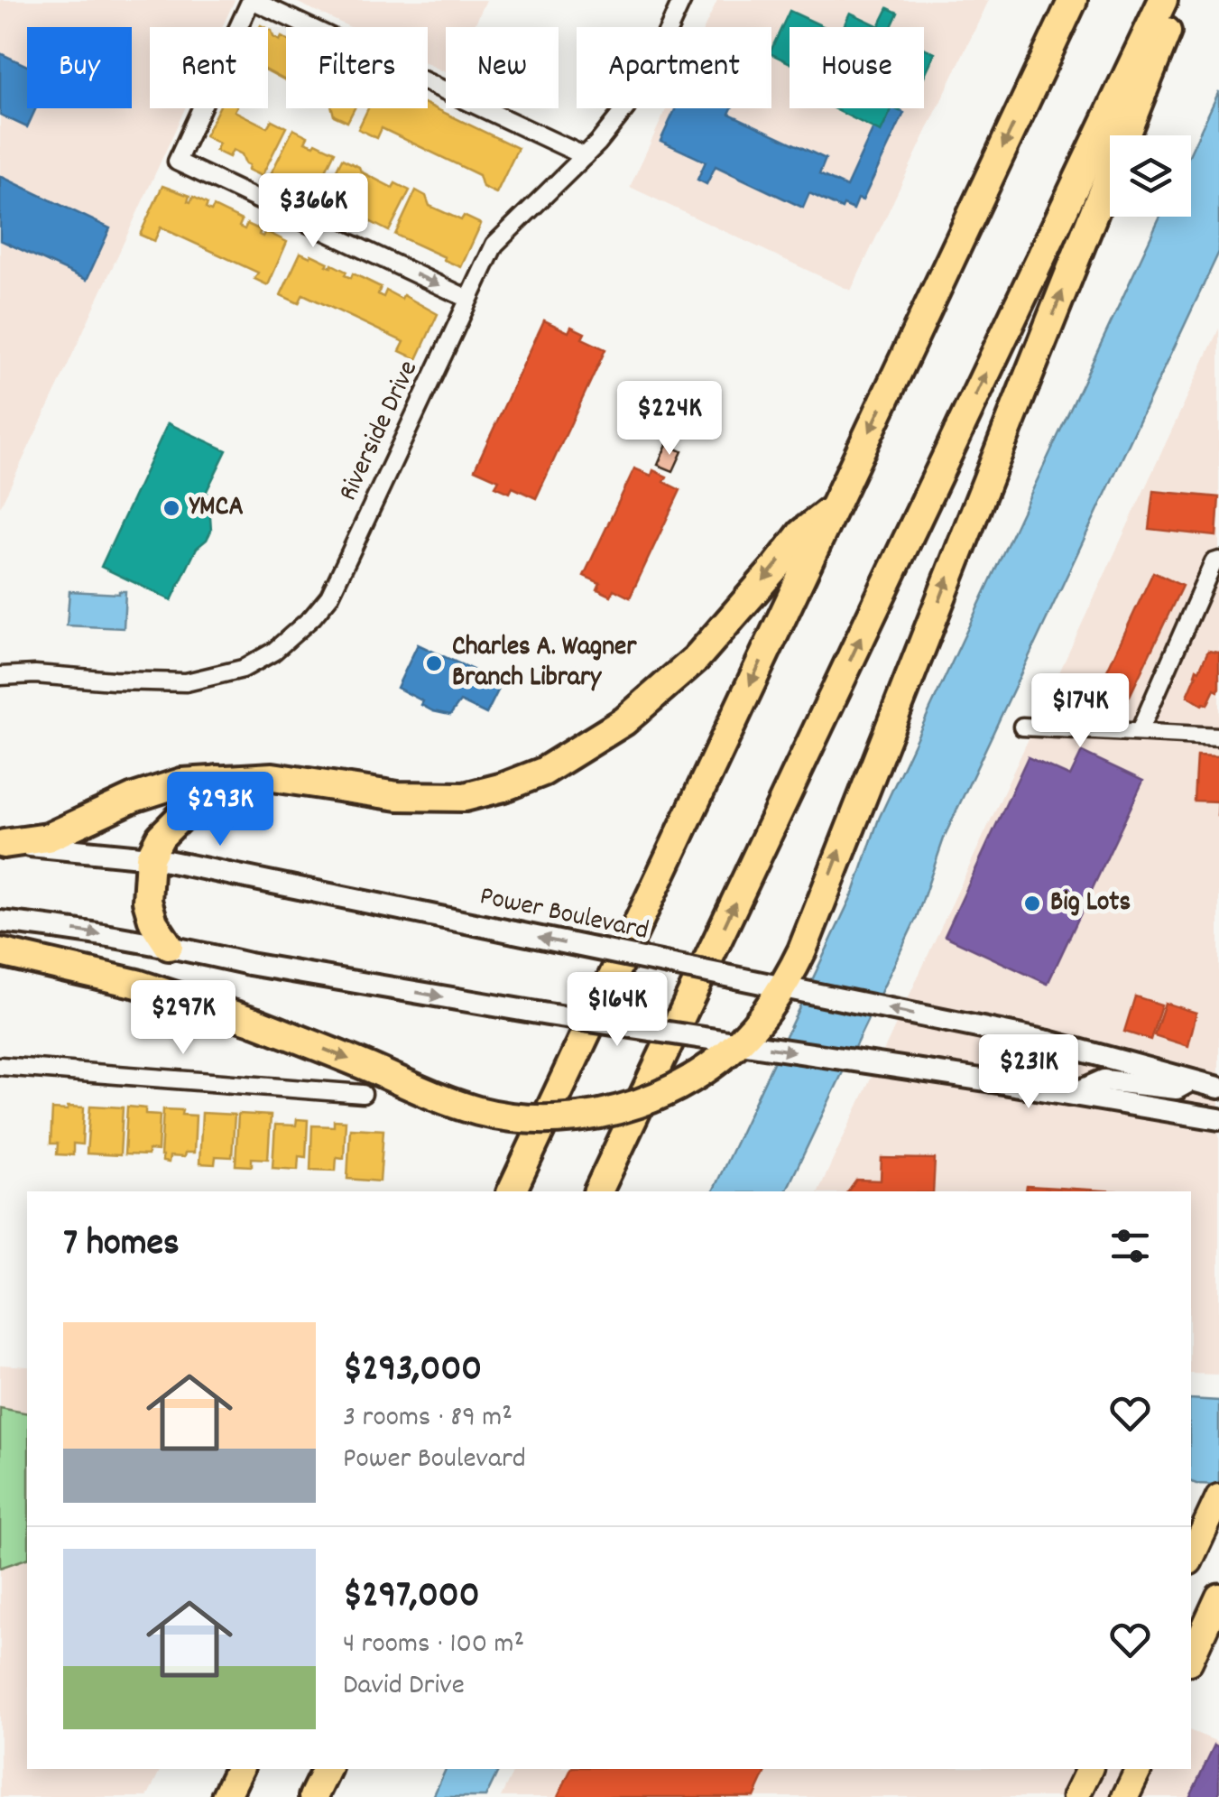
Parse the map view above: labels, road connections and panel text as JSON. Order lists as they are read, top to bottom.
{
  "streets": {
    "main road": ["Power Boulevard"],
    "street": ["Riverside Drive"]
  },
  "places": ["YMCA", "Charles A. Wagner Branch Library", "Big Lots"],
  "page": {
    "chip": [
      "Buy",
      "Rent",
      "Filters",
      "New",
      "Apartment",
      "House"
    ],
    "price": [
      "$366K",
      "$224K",
      "$174K",
      "$293K",
      "$164K",
      "$297K",
      "$231K"
    ],
    "heading": "7 homes",
    "list": [
      {
        "name": "$293,000",
        "note": "3 rooms · 89 m² · Power Boulevard"
      },
      {
        "name": "$297,000",
        "note": "4 rooms · 100 m² · David Drive"
      }
    ]
  }
}
